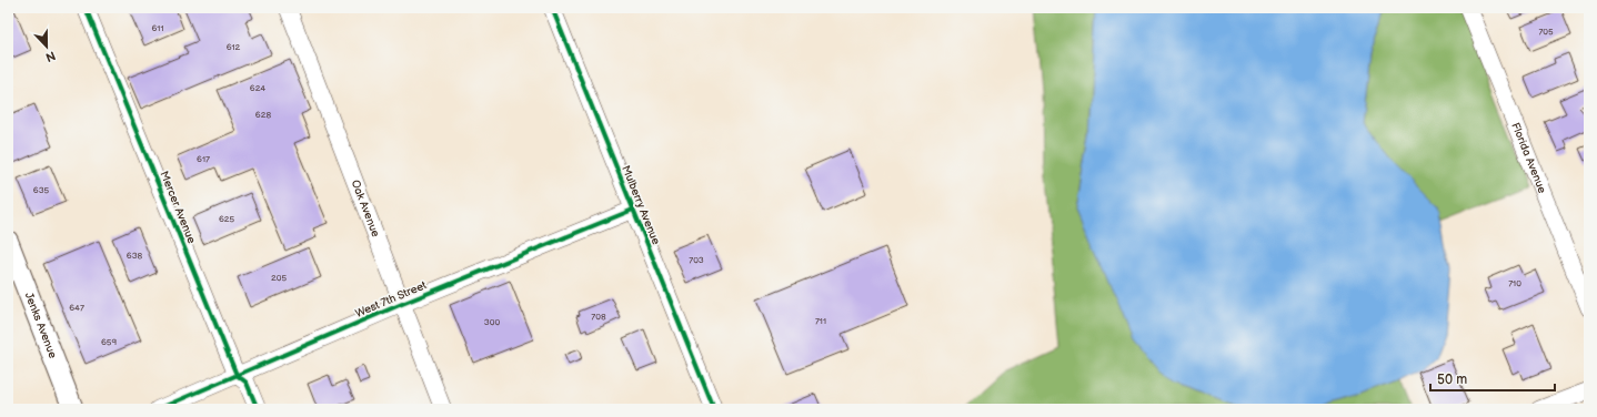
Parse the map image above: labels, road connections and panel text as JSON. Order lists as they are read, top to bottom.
{
  "streets": {
    "street": [
      "Florida Avenue",
      "Mulberry Avenue",
      "Mercer Avenue",
      "Oak Avenue",
      "West 7th Street",
      "Jenks Avenue"
    ]
  },
  "crossings": [
    ["Mulberry Avenue", "West 7th Street"],
    ["Mercer Avenue", "West 7th Street"],
    ["Oak Avenue", "West 7th Street"]
  ],
  "house_numbers": [
    "611",
    "705",
    "612",
    "624",
    "628",
    "617",
    "635",
    "625",
    "638",
    "703",
    "205",
    "710",
    "647",
    "708",
    "711",
    "300",
    "659"
  ],
  "scale_bar": "50 m",
  "north": "bottom"
}
